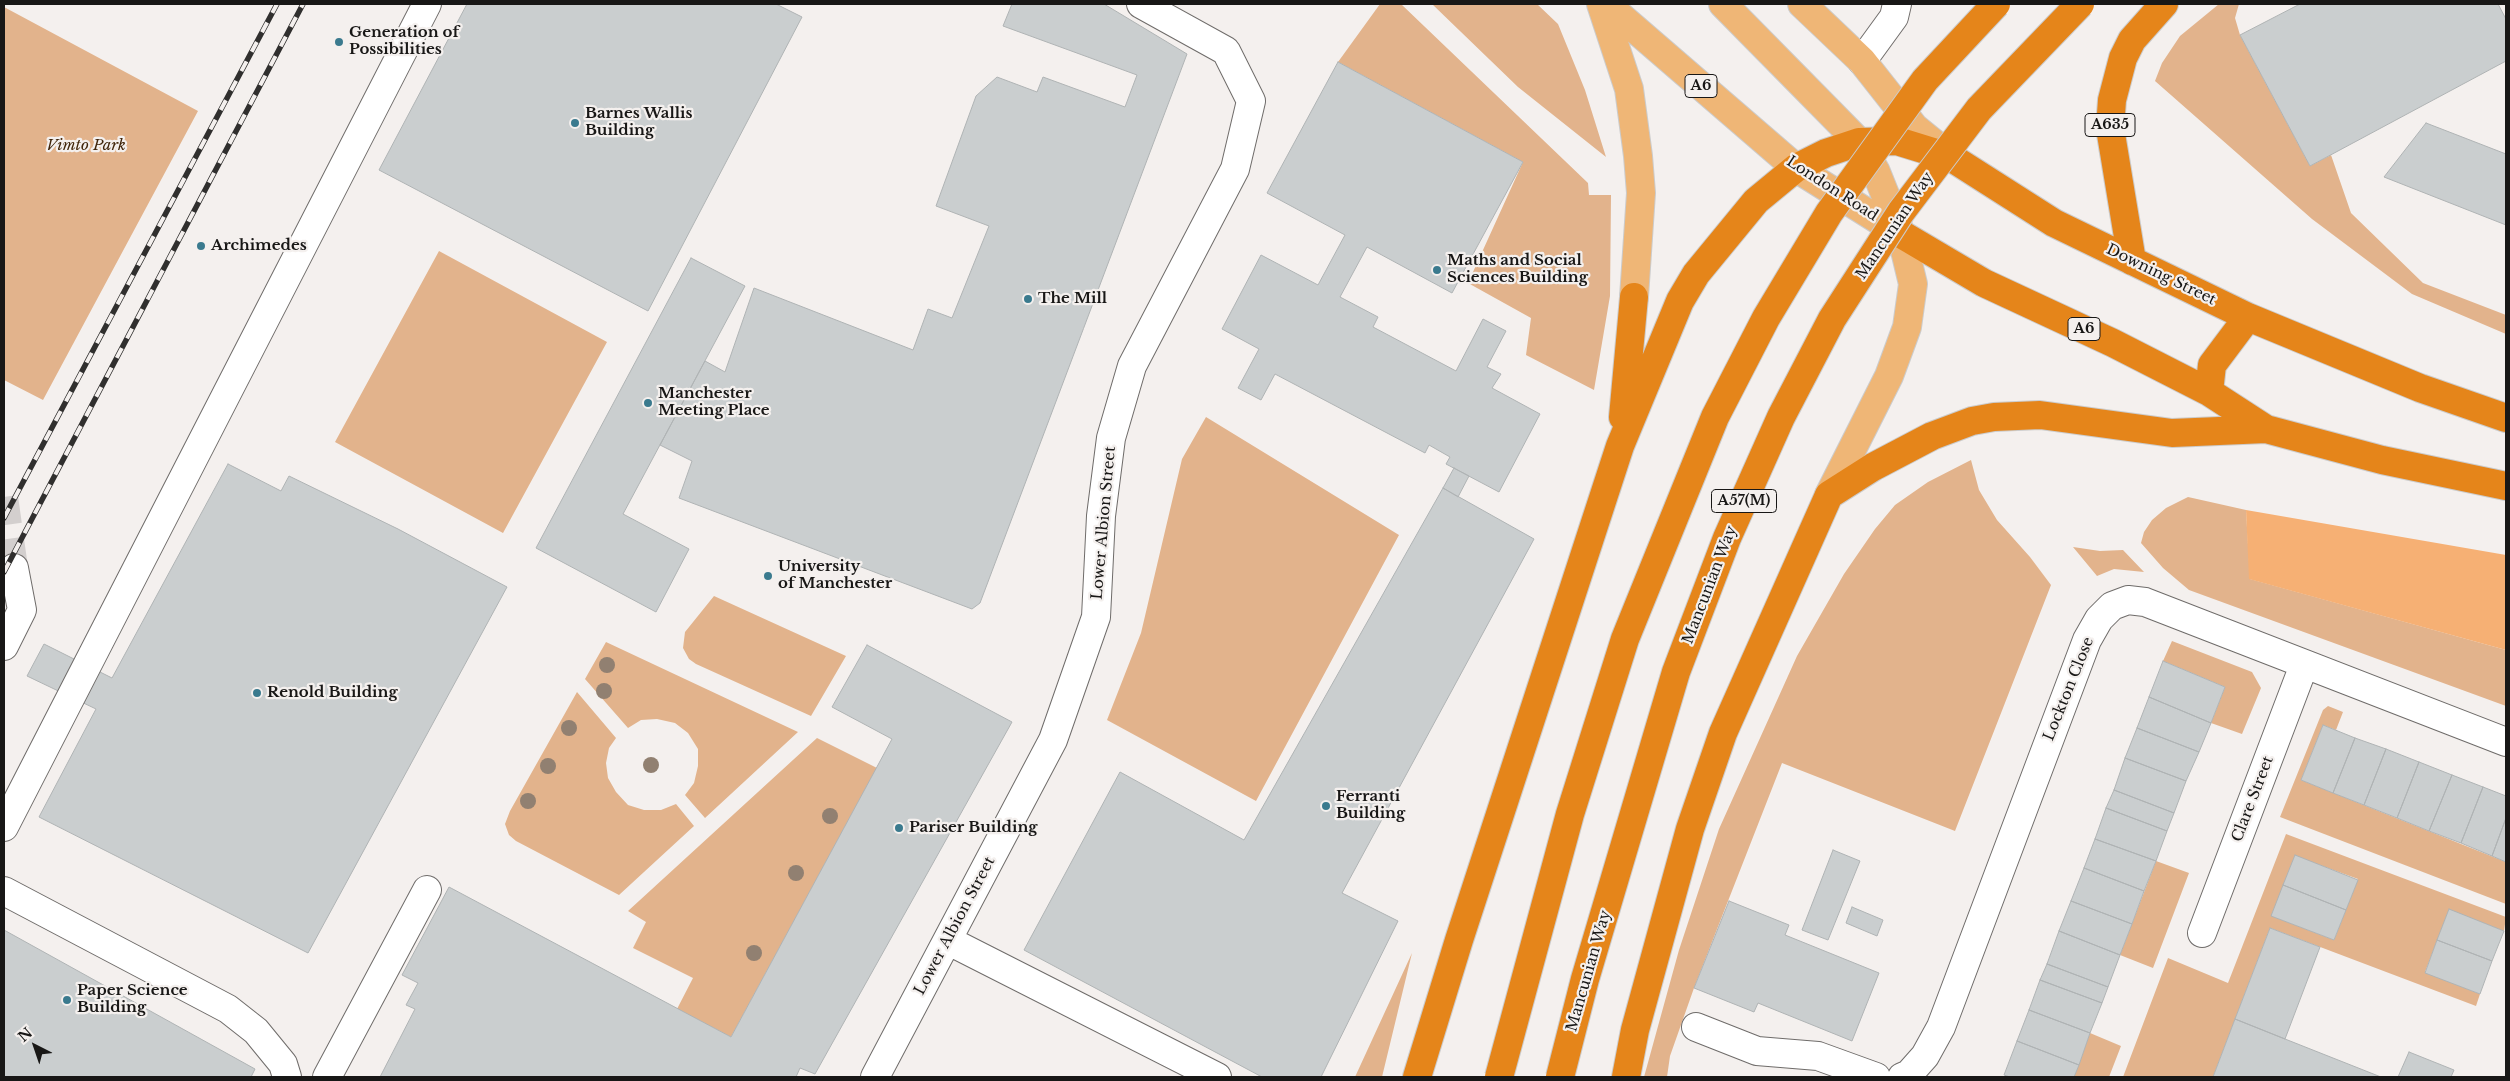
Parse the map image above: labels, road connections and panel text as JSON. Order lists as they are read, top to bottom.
{
  "streets": {
    "highway": [
      "A6",
      "A635",
      "Mancunian Way",
      "Downing Street",
      "A57(M)"
    ],
    "main road": ["London Road"],
    "street": ["Lower Albion Street", "Lockton Close", "Clare Street"]
  },
  "crossings": [
    ["A6", "London Road"],
    ["A635", "Downing Street"],
    ["Lockton Close", "Clare Street"]
  ],
  "parks": ["Vimto Park"],
  "places": [
    "Generation of Possibilities",
    "Barnes Wallis Building",
    "Archimedes",
    "Maths and Social Sciences Building",
    "The Mill",
    "Manchester Meeting Place",
    "University of Manchester",
    "Renold Building",
    "Ferranti Building",
    "Pariser Building",
    "Paper Science Building"
  ],
  "north": "top left"
}
